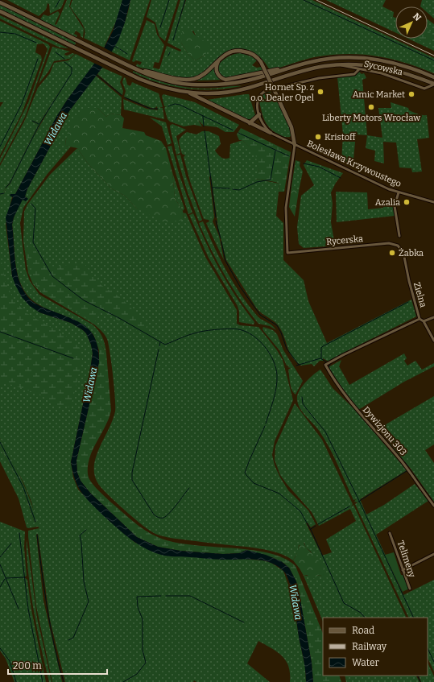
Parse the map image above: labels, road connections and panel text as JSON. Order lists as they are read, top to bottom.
{
  "streets": {
    "street": [
      "Sycowska",
      "Bolesława Krzywoustego",
      "Rycerska",
      "Zielna",
      "Dywizjonu 303",
      "Telimeny"
    ]
  },
  "crossings": [
    ["Bolesława Krzywoustego", "Rycerska"],
    ["Rycerska", "Zielna"],
    ["Zielna", "Dywizjonu 303"]
  ],
  "water": ["Widawa"],
  "places": [
    "Hornet Sp. z o.o. Dealer Opel",
    "Amic Market",
    "Liberty Motors Wrocław",
    "Kristoff",
    "Azalia",
    "Żabka"
  ],
  "legend": ["Road", "Railway", "Water"],
  "scale_bar": "200 m",
  "north": "top right"
}
